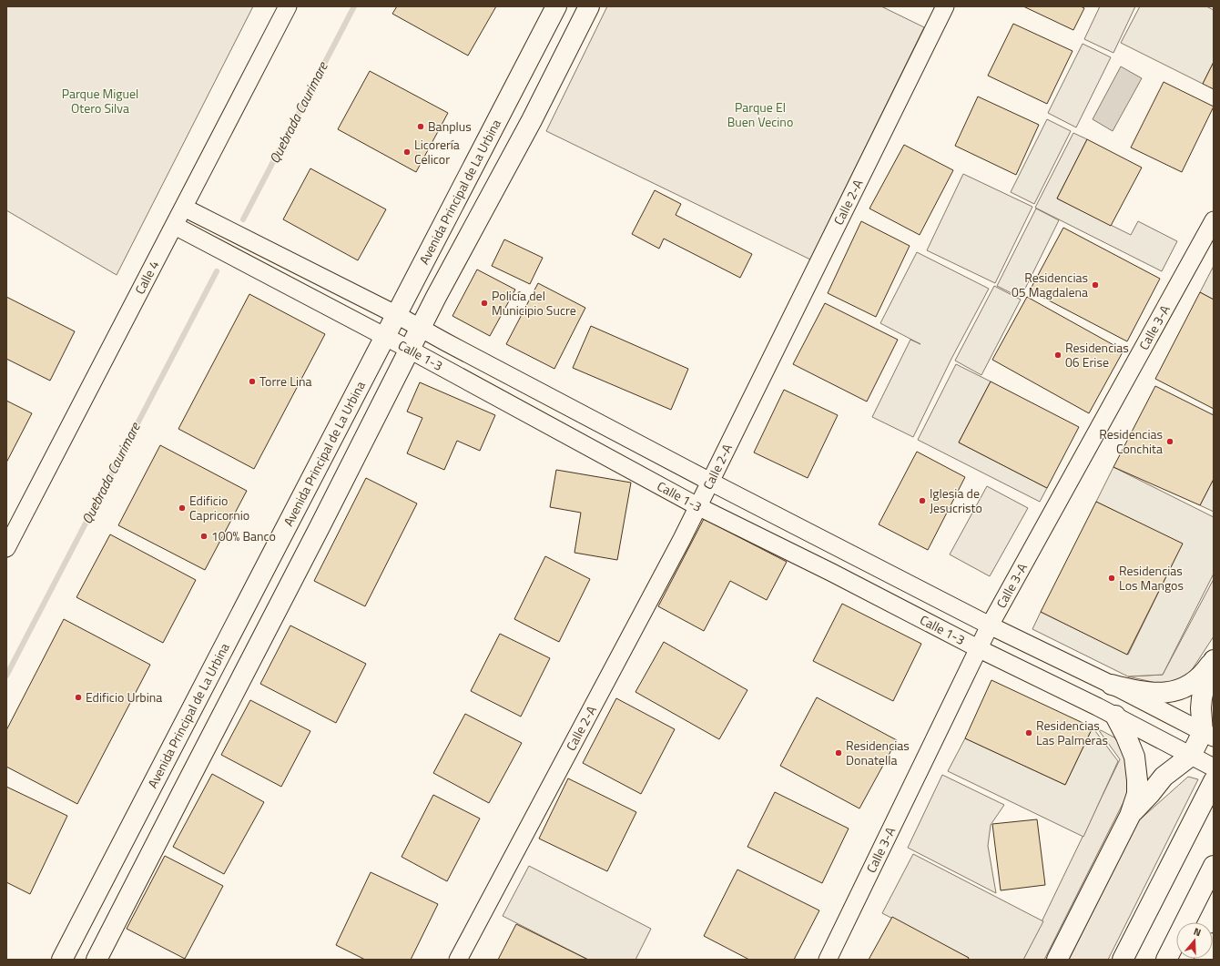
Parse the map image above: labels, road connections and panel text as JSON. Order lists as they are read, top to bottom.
{
  "streets": {
    "main road": ["Avenida Principal de La Urbina"],
    "street": [
      "Calle 2-A",
      "Calle 4",
      "Calle 3-A",
      "Calle 1-3"
    ]
  },
  "crossings": [
    ["Avenida Principal de La Urbina", "Calle 1-3"],
    ["Calle 2-A", "Calle 1-3"],
    ["Calle 4", "Calle 1-3"],
    ["Calle 3-A", "Calle 1-3"]
  ],
  "water": ["Quebrada Caurimare"],
  "parks": ["Parque Miguel Otero Silva", "Parque El Buen Vecino"],
  "places": [
    "Banplus",
    "Licorería Celicor",
    "Residencias 05 Magdalena",
    "Policía del Municipio Sucre",
    "Residencias 06 Erise",
    "Torre Lina",
    "Residencias Conchita",
    "Iglesia de Jesucristo",
    "Edificio Capricornio",
    "100% Banco",
    "Residencias Los Mangos",
    "Edificio Urbina",
    "Residencias Las Palmeras",
    "Residencias Donatella"
  ],
  "north": "top"
}
